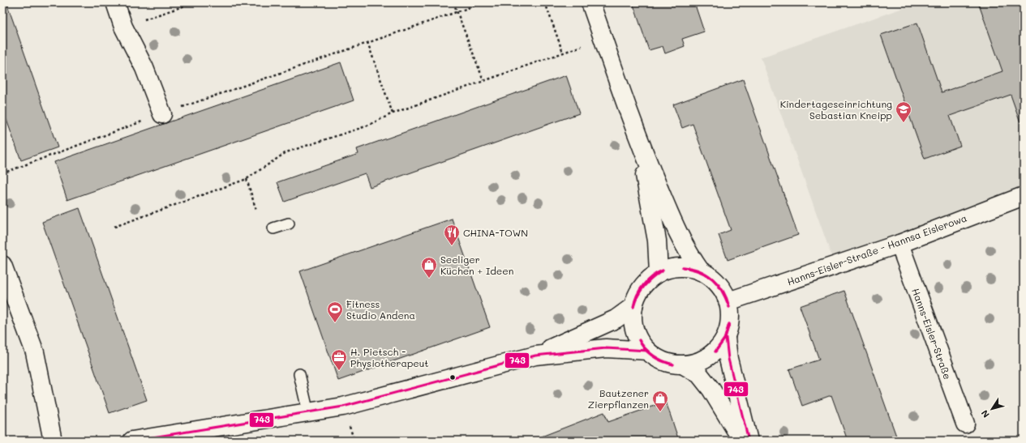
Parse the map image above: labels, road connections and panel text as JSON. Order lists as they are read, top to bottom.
{
  "streets": {
    "street": ["Hanns-Eisler-Straße - Hannsa Eislerowa", "Hanns-Eisler-Straße"]
  },
  "crossings": [
    ["Hanns-Eisler-Straße - Hannsa Eislerowa", "Hanns-Eisler-Straße"]
  ],
  "places": {
    "school or university": ["Kindertageseinrichtung Sebastian Kneipp"],
    "restaurant": ["CHINA-TOWN"],
    "shop": ["Seeliger Küchen + Ideen", "Bautzener Zierpflanzen"],
    "sports": ["Fitness Studio Andena"],
    "office": ["H. Pietsch - Physiotherapeut"]
  },
  "lines": ["transit line 743"],
  "north": "bottom left"
}
